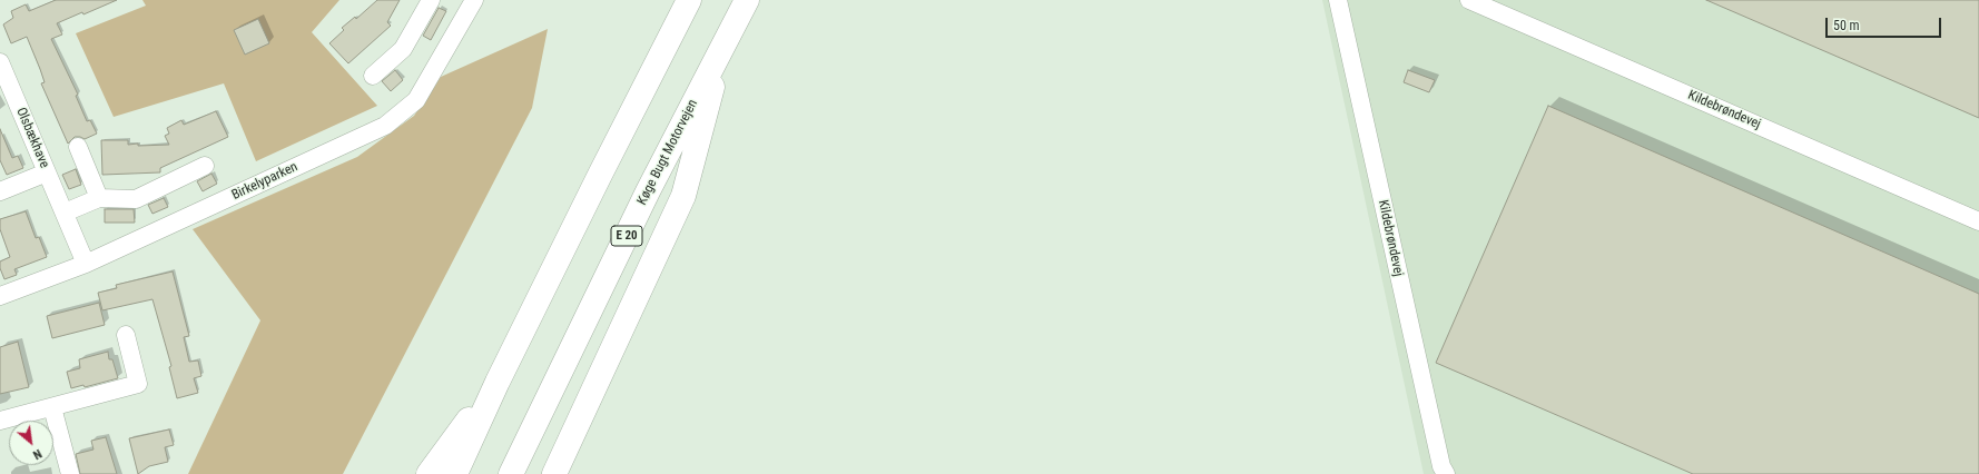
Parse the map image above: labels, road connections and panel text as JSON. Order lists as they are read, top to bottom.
{
  "streets": {
    "highway": ["Køge Bugt Motorvejen", "E 20"],
    "street": ["Kildebrøndevej", "Olsbækhave", "Birkelyparken"]
  },
  "crossings": [
    ["Olsbækhave", "Birkelyparken"]
  ],
  "scale_bar": "50 m",
  "north": "bottom right"
}
